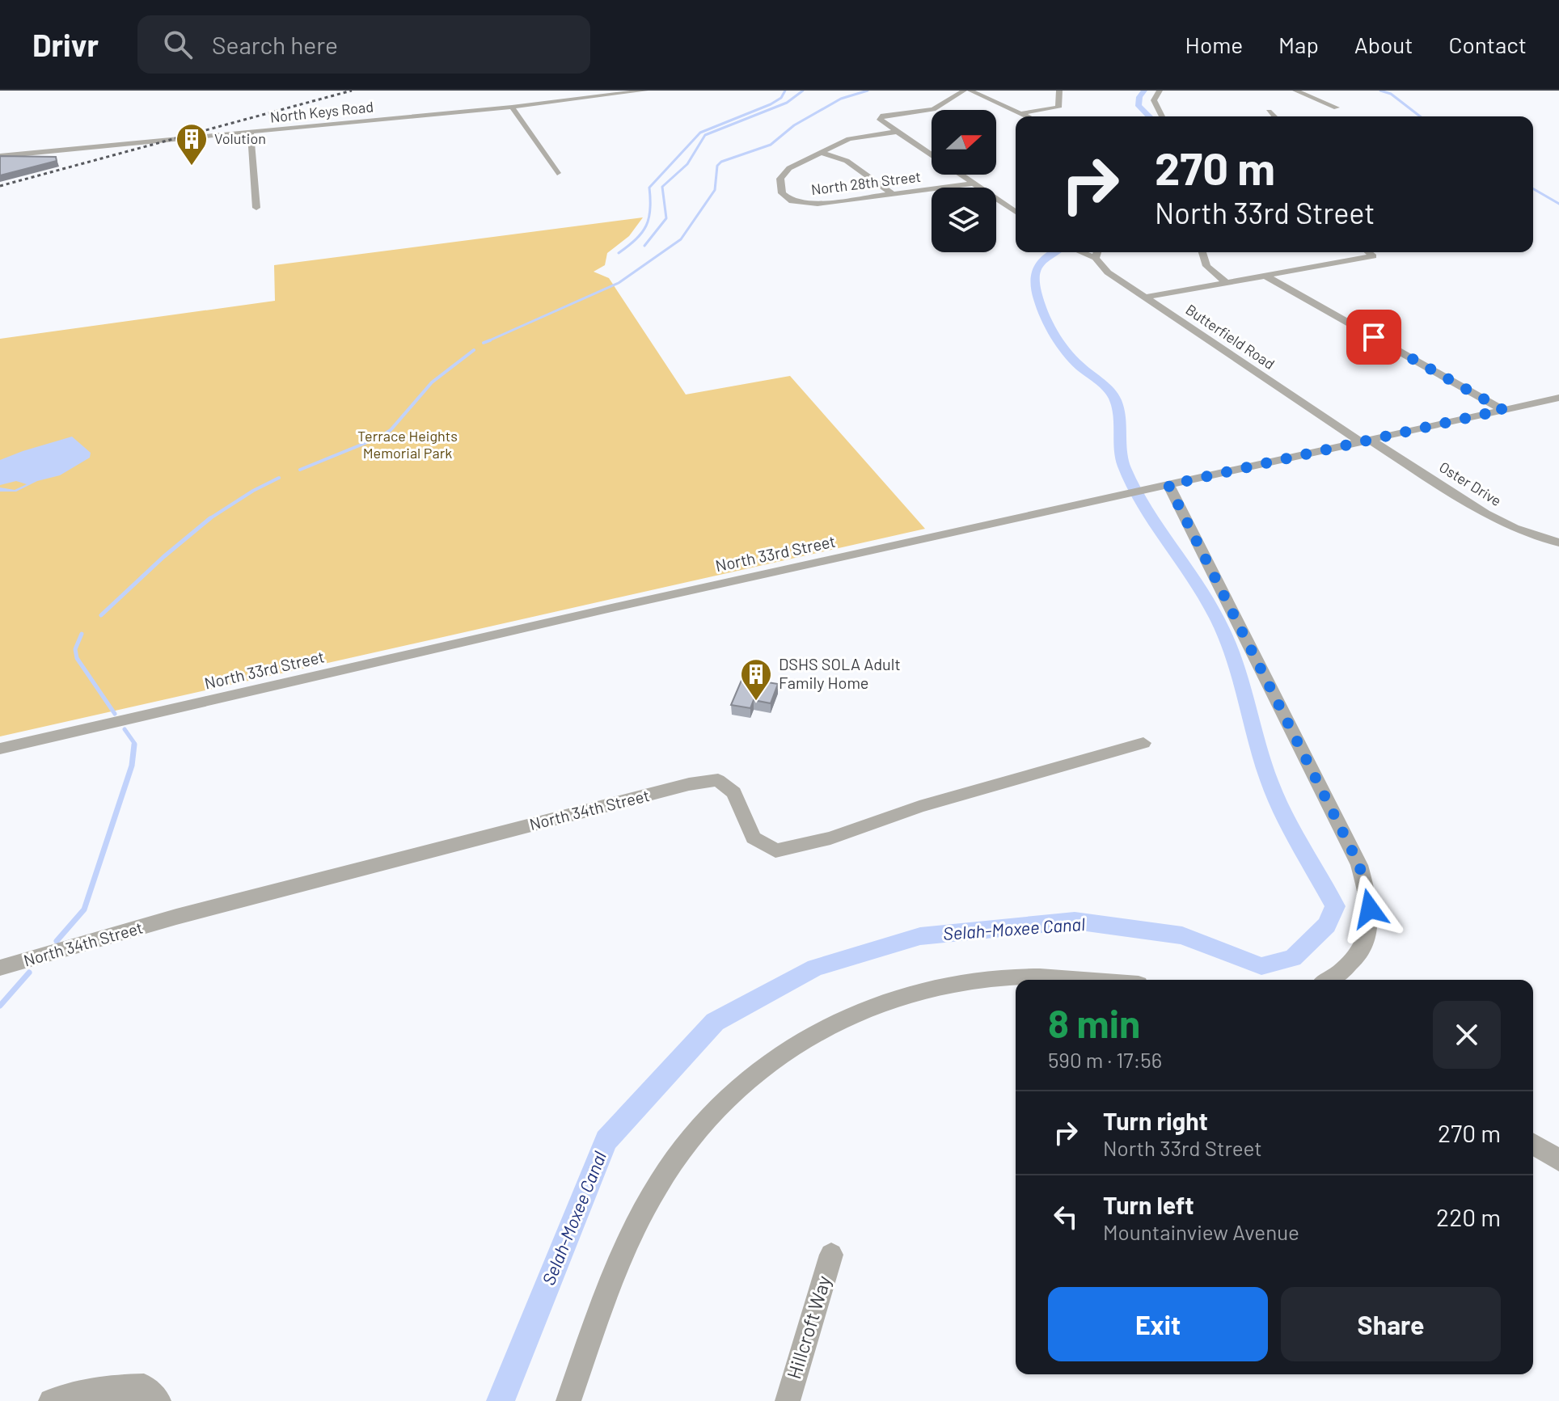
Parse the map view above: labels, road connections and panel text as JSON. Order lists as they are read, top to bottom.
{
  "streets": {
    "street": [
      "North Keys Road",
      "North 28th Street",
      "Butterfield Road",
      "Oster Drive",
      "North 33rd Street",
      "North 34th Street",
      "Hillcroft Way"
    ]
  },
  "crossings": [
    ["Butterfield Road", "Oster Drive"],
    ["Butterfield Road", "North 33rd Street"],
    ["Oster Drive", "North 33rd Street"]
  ],
  "water": ["Selah-Moxee Canal"],
  "parks": ["Terrace Heights Memorial Park"],
  "places": {
    "building": ["Volution", "DSHS SOLA Adult Family Home"]
  },
  "north": "right",
  "page": {
    "header": "Drivr",
    "search": "Search here",
    "nav": [
      "Home",
      "Map",
      "About",
      "Contact"
    ],
    "turn": ["270 m", "North 33rd Street"],
    "heading": ["8 min", "590 m · 17:56"],
    "list": [
      {
        "name": "Turn right",
        "note": "North 33rd Street",
        "value": "270 m"
      },
      {
        "name": "Turn left",
        "note": "Mountainview Avenue",
        "value": "220 m"
      }
    ],
    "buttons": ["Exit", "Share"]
  }
}
